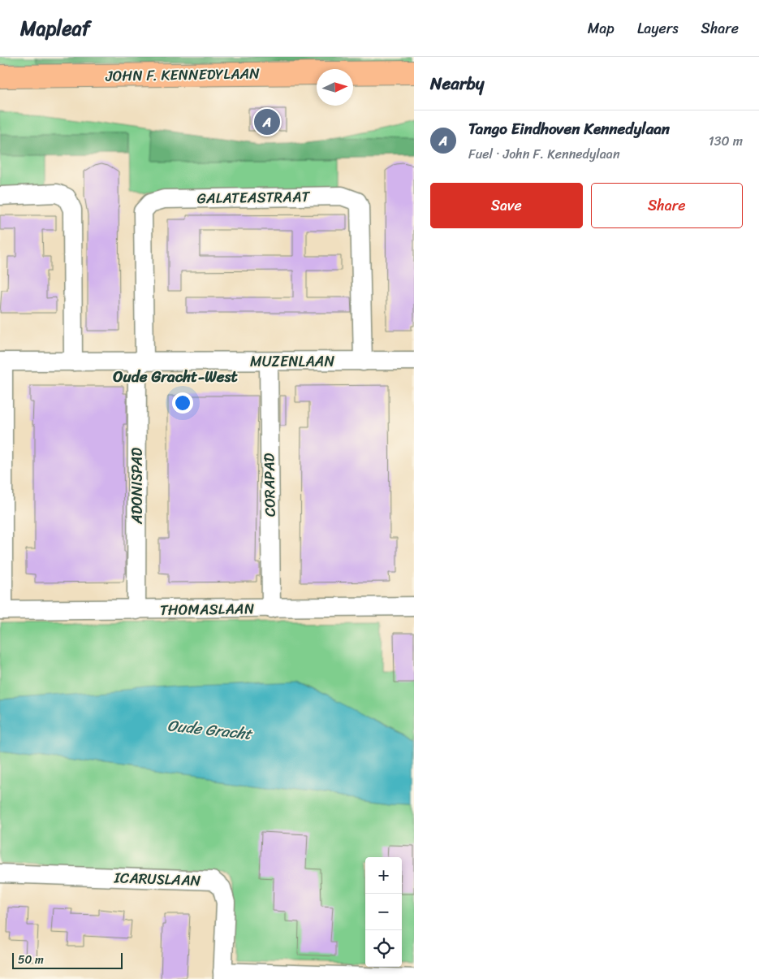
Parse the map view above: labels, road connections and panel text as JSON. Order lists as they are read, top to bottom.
{
  "streets": {
    "main road": ["JOHN F. KENNEDYLAAN"],
    "street": [
      "GALATEASTRAAT",
      "MUZENLAAN",
      "CORAPAD",
      "ADONISPAD",
      "THOMASLAAN",
      "ICARUSLAAN"
    ]
  },
  "crossings": [
    ["GALATEASTRAAT", "MUZENLAAN"],
    ["GALATEASTRAAT", "ADONISPAD"],
    ["MUZENLAAN", "CORAPAD"],
    ["MUZENLAAN", "ADONISPAD"],
    ["CORAPAD", "THOMASLAAN"],
    ["ADONISPAD", "THOMASLAAN"]
  ],
  "districts": ["Oude Gracht-West"],
  "water": ["Oude Gracht"],
  "scale_bar": "50 m",
  "north": "right",
  "page": {
    "header": "Mapleaf",
    "nav": ["Map", "Layers", "Share"],
    "heading": "Nearby",
    "pins": "A",
    "list": [
      {
        "mark": "A",
        "name": "Tango Eindhoven Kennedylaan",
        "note": "Fuel · John F. Kennedylaan",
        "value": "130 m"
      }
    ],
    "buttons": ["Save", "Share"],
    "map_buttons": ["+", "−"],
    "scale": "50 m"
  }
}
